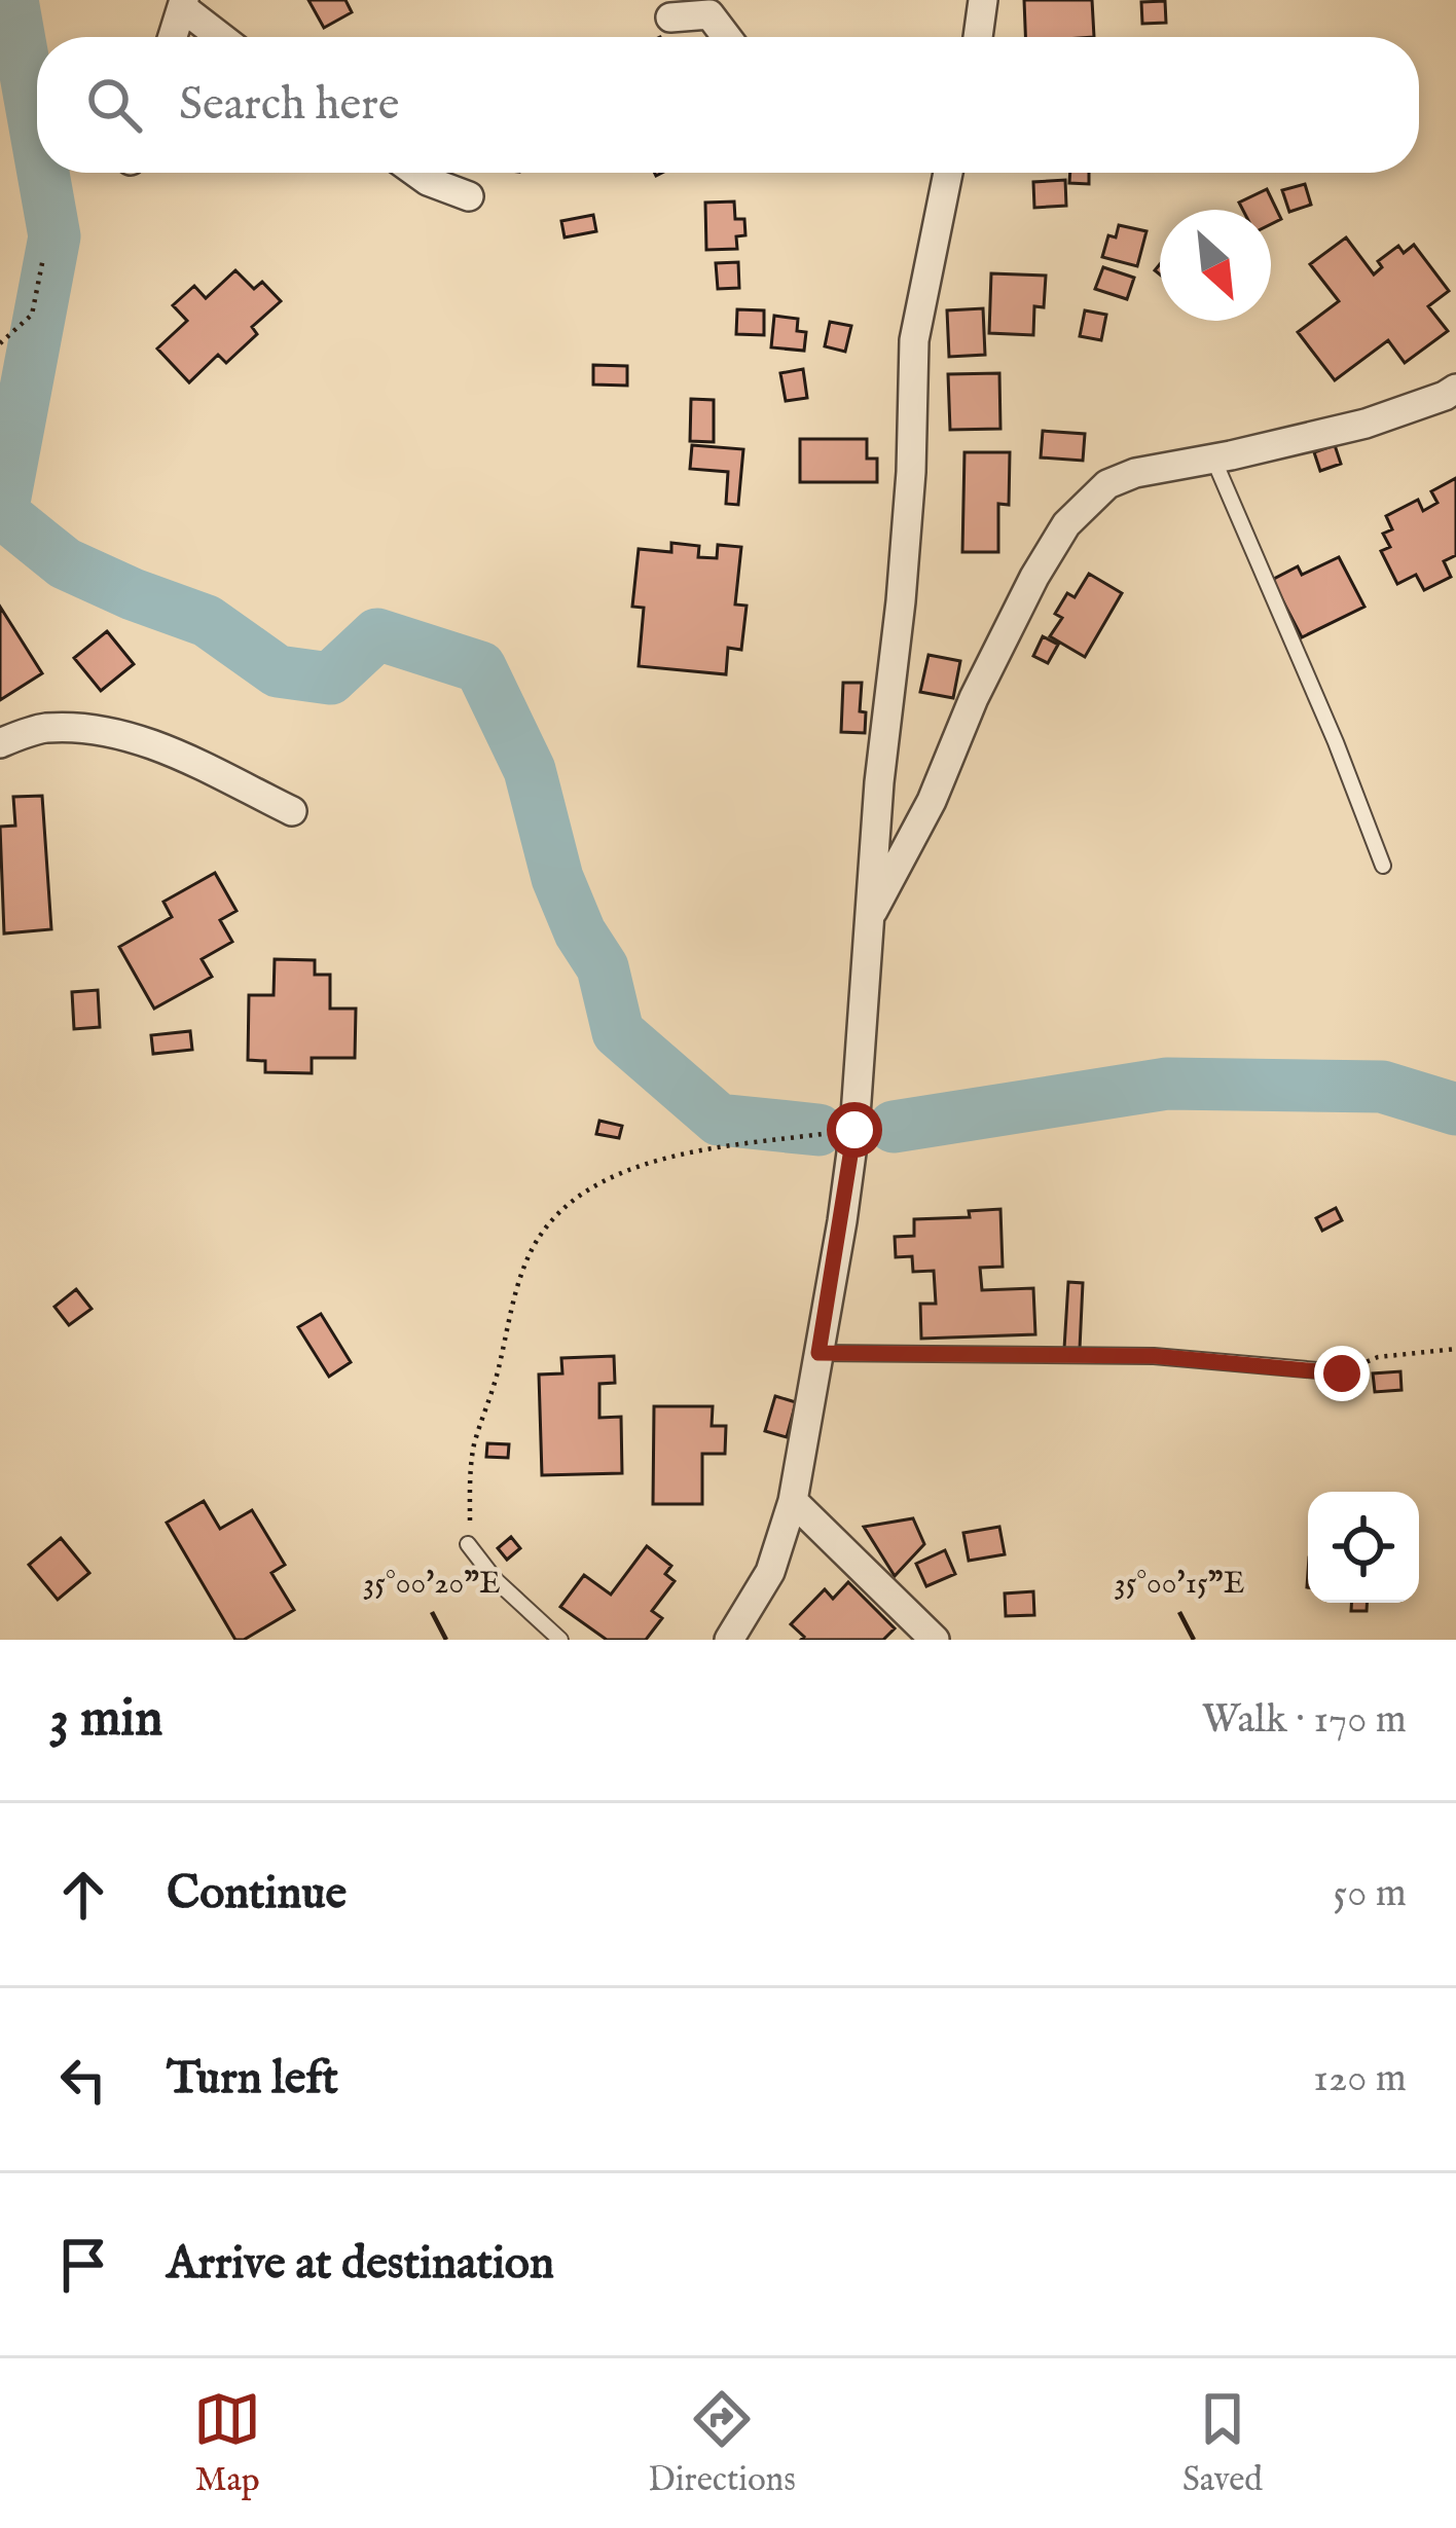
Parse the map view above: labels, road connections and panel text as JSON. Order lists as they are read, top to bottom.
{
  "north": "bottom right",
  "page": {
    "search": "Search here",
    "heading": ["3 min", "Walk · 170 m"],
    "list": [
      ["Continue", "50 m"],
      ["Turn left", "120 m"],
      "Arrive at destination"
    ],
    "nav": ["Map", "Directions", "Saved"]
  },
  "coordinates": ["35°00'20\"E", "35°00'15\"E"]
}
